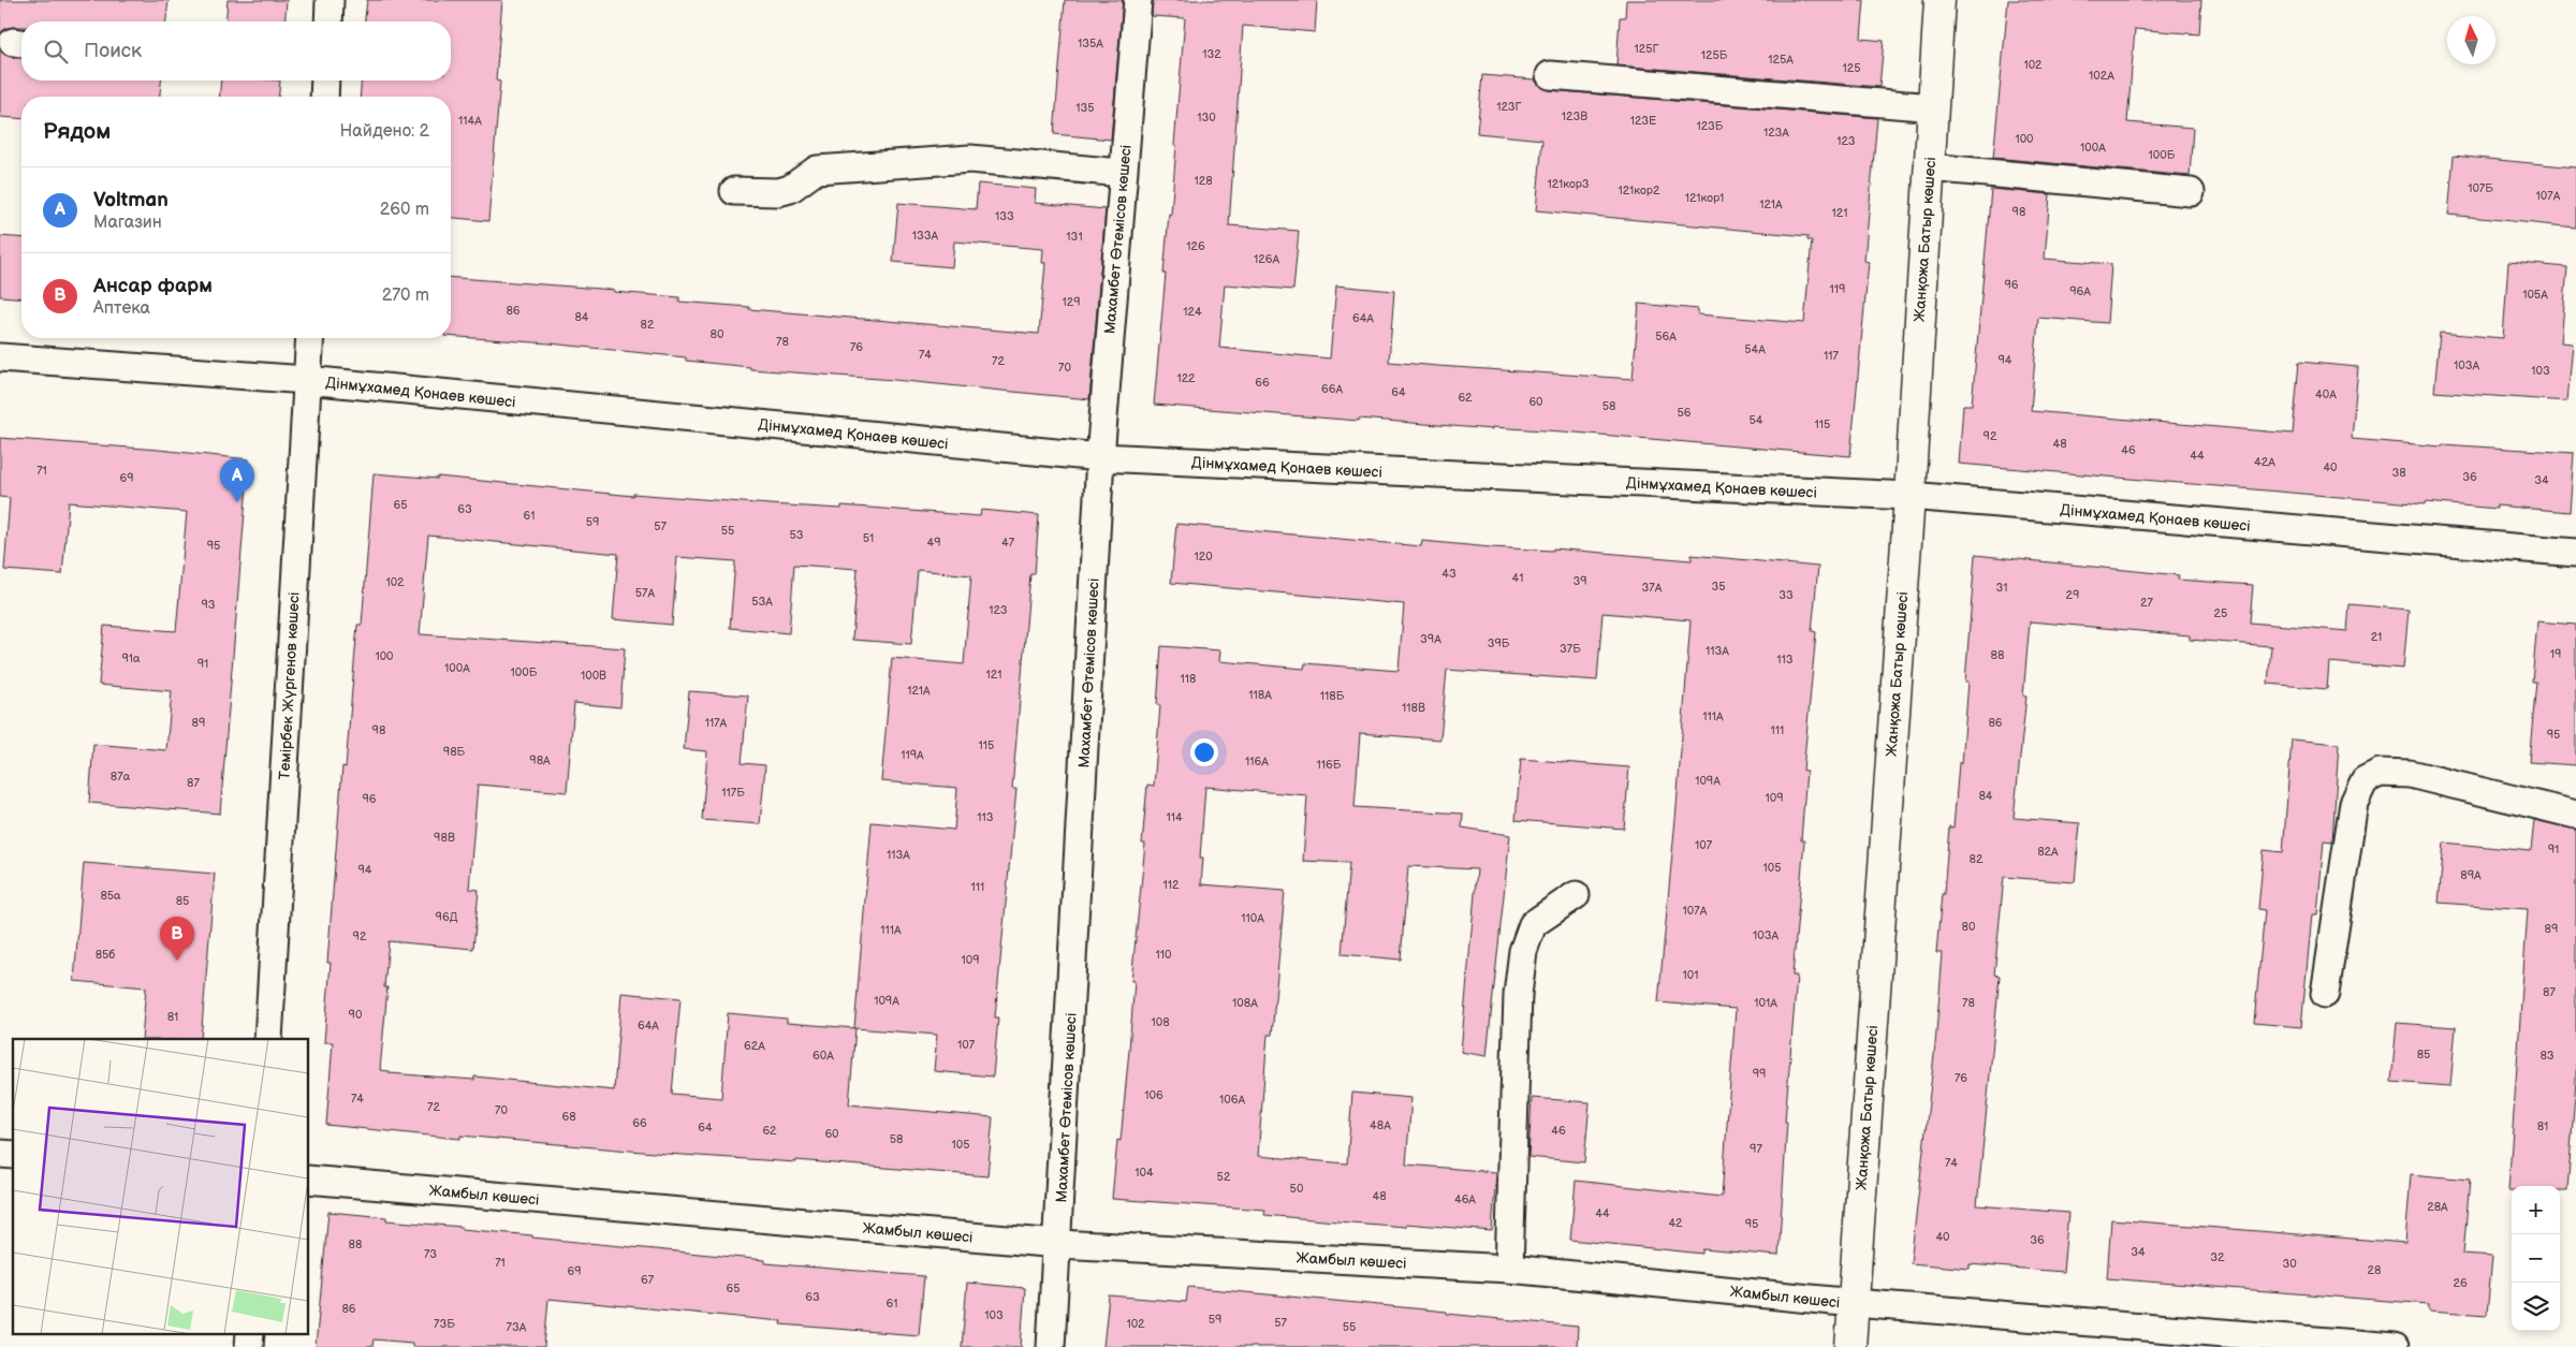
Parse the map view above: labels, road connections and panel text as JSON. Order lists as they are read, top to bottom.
{
  "streets": {
    "main road": ["Жанқожа Батыр көшесі"],
    "street": [
      "Махамбет Өтемісов көшесі",
      "Дінмұхамед Қонаев көшесі",
      "Темірбек Жүргенов көшесі",
      "Жамбыл көшесі"
    ]
  },
  "crossings": [
    ["Махамбет Өтемісов көшесі", "Дінмұхамед Қонаев көшесі"],
    ["Махамбет Өтемісов көшесі", "Жамбыл көшесі"],
    ["Жанқожа Батыр көшесі", "Дінмұхамед Қонаев көшесі"],
    ["Жанқожа Батыр көшесі", "Жамбыл көшесі"],
    ["Дінмұхамед Қонаев көшесі", "Темірбек Жүргенов көшесі"]
  ],
  "house_numbers": [
    "135А",
    "125Г",
    "132",
    "125Б",
    "125А",
    "102",
    "125",
    "102А",
    "123Г",
    "135",
    "123В",
    "130",
    "114А",
    "123Е",
    "123Б",
    "123А",
    "100",
    "123",
    "100А",
    "100Б",
    "128",
    "121кор3",
    "107Б",
    "121кор2",
    "107А",
    "121кор1",
    "121А",
    "98",
    "121",
    "133",
    "133А",
    "131",
    "126",
    "126А",
    "96",
    "119",
    "96А",
    "105А",
    "129",
    "86",
    "124",
    "84",
    "64А",
    "82",
    "80",
    "56А",
    "78",
    "76",
    "54А",
    "74",
    "117",
    "94",
    "72",
    "103А",
    "70",
    "103",
    "122",
    "66",
    "66А",
    "64",
    "40А",
    "62",
    "60",
    "58",
    "56",
    "54",
    "115",
    "92",
    "48",
    "46",
    "44",
    "42А",
    "40",
    "71",
    "38",
    "36",
    "69",
    "34",
    "65",
    "63",
    "61",
    "59",
    "57",
    "55",
    "53",
    "51",
    "49",
    "47",
    "95",
    "120",
    "43",
    "41",
    "39",
    "102",
    "35",
    "37А",
    "31",
    "57А",
    "33",
    "29",
    "53А",
    "27",
    "93",
    "123",
    "25",
    "21",
    "39А",
    "39Б",
    "37Б",
    "113А",
    "19",
    "88",
    "100",
    "91а",
    "113",
    "91",
    "100А",
    "100Б",
    "121",
    "100В",
    "118",
    "121А",
    "118А",
    "118Б",
    "118В",
    "111А",
    "89",
    "117А",
    "86",
    "98",
    "111",
    "95",
    "115",
    "98Б",
    "119А",
    "98А",
    "116А",
    "116Б",
    "87а",
    "109А",
    "87",
    "117Б",
    "84",
    "109",
    "96",
    "113",
    "114",
    "98В",
    "107",
    "91",
    "82А",
    "113А",
    "82",
    "105",
    "94",
    "89А",
    "112",
    "111",
    "85а",
    "85",
    "107А",
    "96Д",
    "110А",
    "80",
    "89",
    "111А",
    "103А",
    "92",
    "85б",
    "110",
    "109",
    "101",
    "87",
    "109А",
    "108А",
    "101А",
    "78",
    "90",
    "81",
    "108",
    "64А",
    "107",
    "62А",
    "85",
    "60А",
    "83",
    "99",
    "76",
    "106",
    "74",
    "106А",
    "72",
    "70",
    "68",
    "66",
    "48А",
    "81",
    "64",
    "62",
    "46",
    "60",
    "58",
    "105",
    "97",
    "74",
    "104",
    "52",
    "50",
    "48",
    "46А",
    "28А",
    "44",
    "42",
    "95",
    "40",
    "36",
    "88",
    "34",
    "73",
    "32",
    "71",
    "30",
    "28",
    "69",
    "67",
    "26",
    "65",
    "63",
    "61",
    "86",
    "103",
    "59",
    "57",
    "73Б",
    "102",
    "73А",
    "55"
  ],
  "north": "top",
  "page": {
    "search": "Поиск",
    "heading": ["Рядом", "Найдено: 2"],
    "list": [
      {
        "mark": "A",
        "name": "Voltman",
        "note": "Магазин",
        "value": "260 m"
      },
      {
        "mark": "B",
        "name": "Ансар фарм",
        "note": "Аптека",
        "value": "270 m"
      }
    ],
    "pins": ["A", "B"],
    "map_buttons": ["+", "−"]
  }
}
